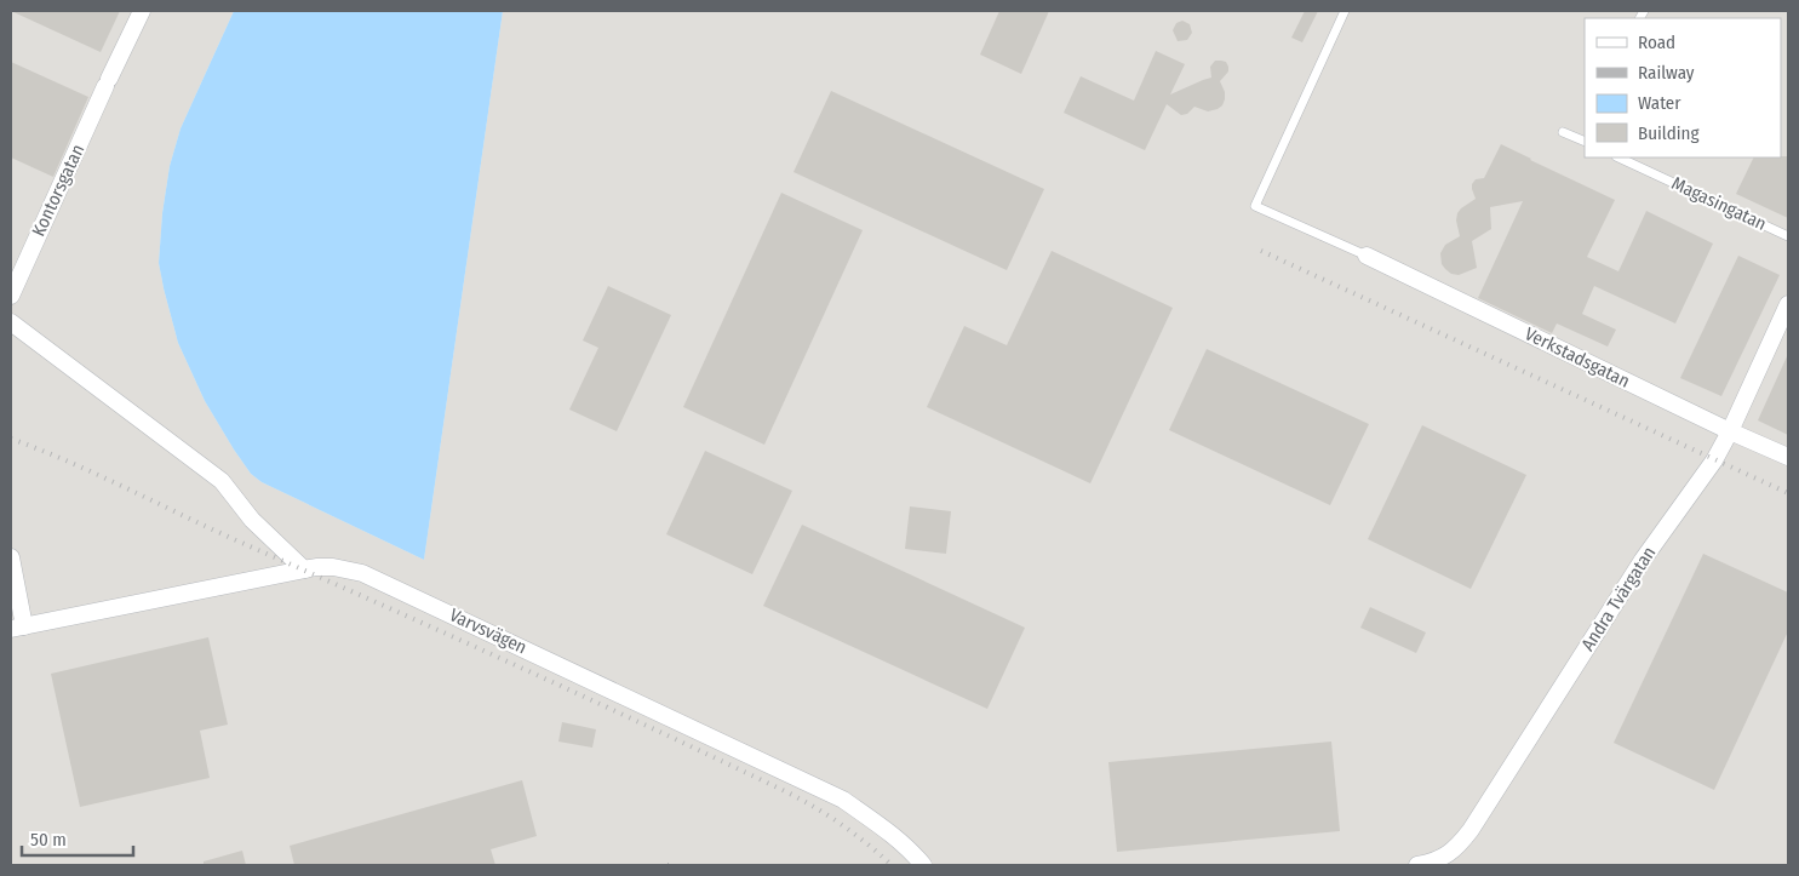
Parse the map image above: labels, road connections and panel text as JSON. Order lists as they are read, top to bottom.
{
  "streets": {
    "street": [
      "Kontorsgatan",
      "Verkstadsgatan",
      "Andra Tvärgatan",
      "Varvsvägen"
    ],
    "lane": ["Magasingatan"]
  },
  "crossings": [
    ["Verkstadsgatan", "Andra Tvärgatan"]
  ],
  "legend": [
    "Road",
    "Railway",
    "Water",
    "Building"
  ],
  "scale_bar": "50 m"
}
